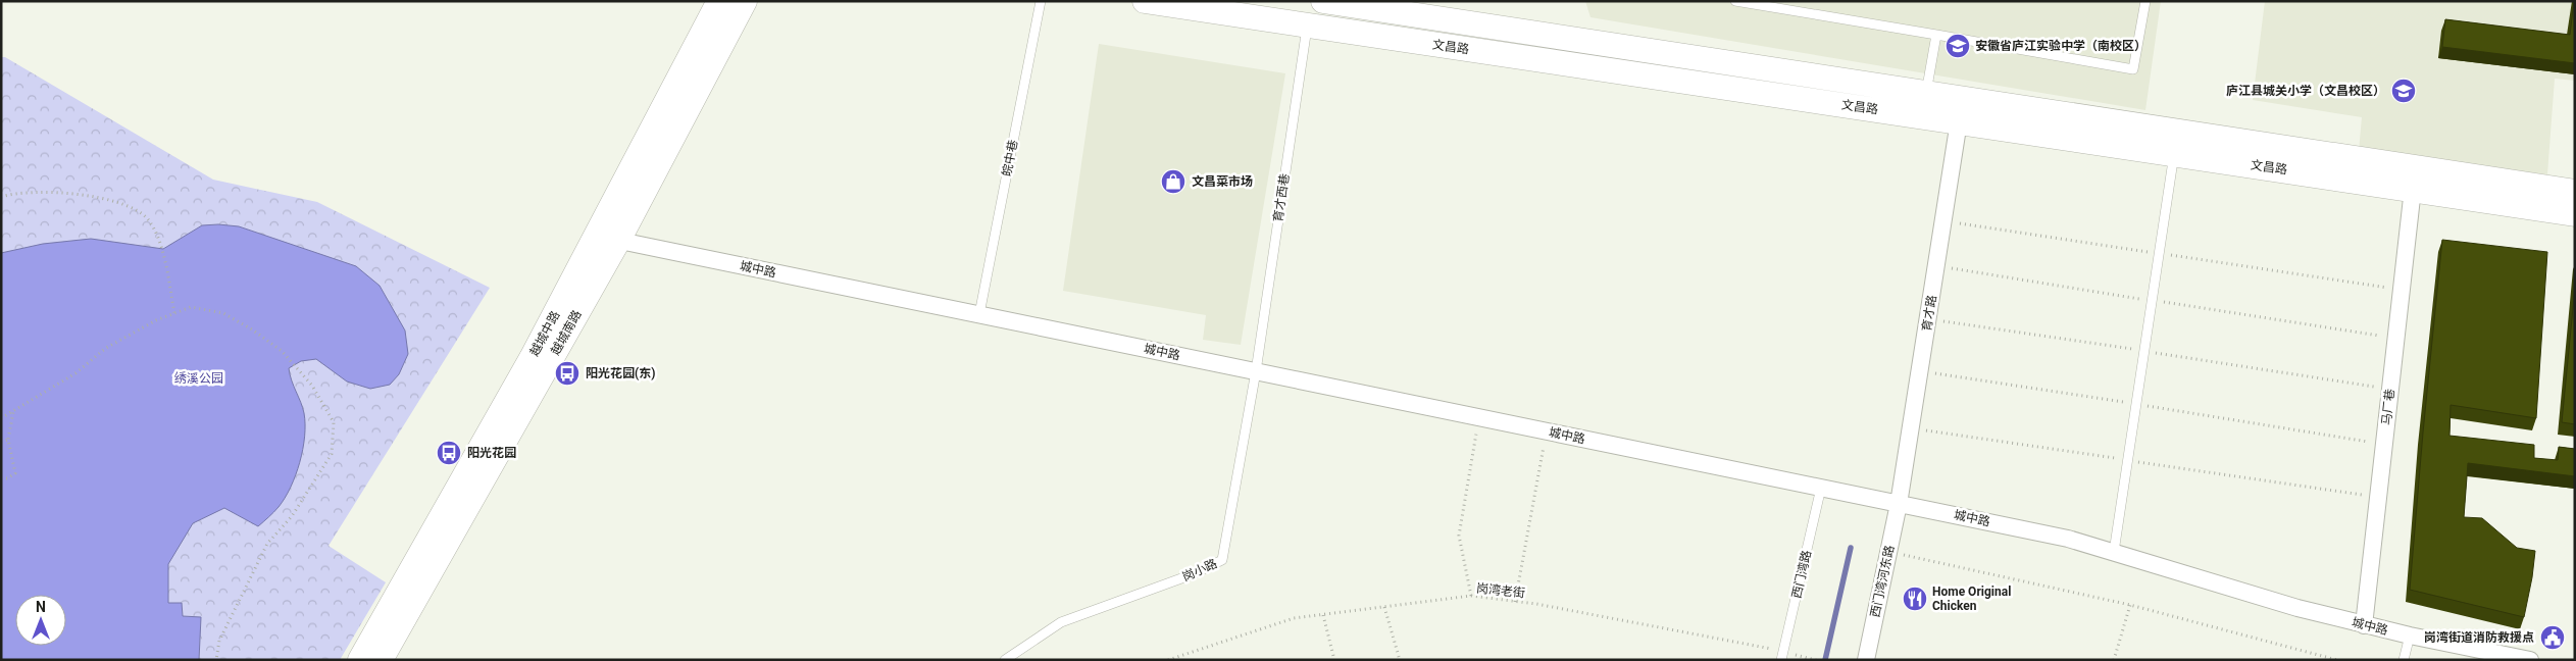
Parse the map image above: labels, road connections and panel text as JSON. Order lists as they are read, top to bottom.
{
  "streets": {
    "main road": ["文昌路", "越城南路", "越城中路"],
    "street": [
      "城中路",
      "育才路",
      "马厂巷",
      "西门湾河东路"
    ],
    "lane": [
      "皖中巷",
      "育才西巷",
      "岗小路",
      "西门湾路"
    ],
    "path": ["岗湾老街"]
  },
  "crossings": [
    ["文昌路", "育才西巷"],
    ["文昌路", "育才路"],
    ["文昌路", "马厂巷"],
    ["皖中巷", "城中路"],
    ["育才西巷", "城中路"],
    ["育才西巷", "岗小路"],
    ["城中路", "育才路"],
    ["城中路", "越城南路"],
    ["城中路", "越城中路"],
    ["城中路", "马厂巷"],
    ["城中路", "岗小路"],
    ["城中路", "西门湾路"],
    ["城中路", "西门湾河东路"],
    ["育才路", "西门湾河东路"],
    ["越城南路", "越城中路"],
    ["西门湾路", "岗湾老街"]
  ],
  "parks": ["绣溪公园"],
  "places": {
    "school or university": ["安徽省庐江实验中学（南校区）", "庐江县城关小学（文昌校区）"],
    "shop": ["文昌菜市场"],
    "bus stop": ["阳光花园(东)", "阳光花园"],
    "restaurant": ["Home Original Chicken"],
    "public building": ["岗湾街道消防救援点"]
  },
  "north": "top"
}
